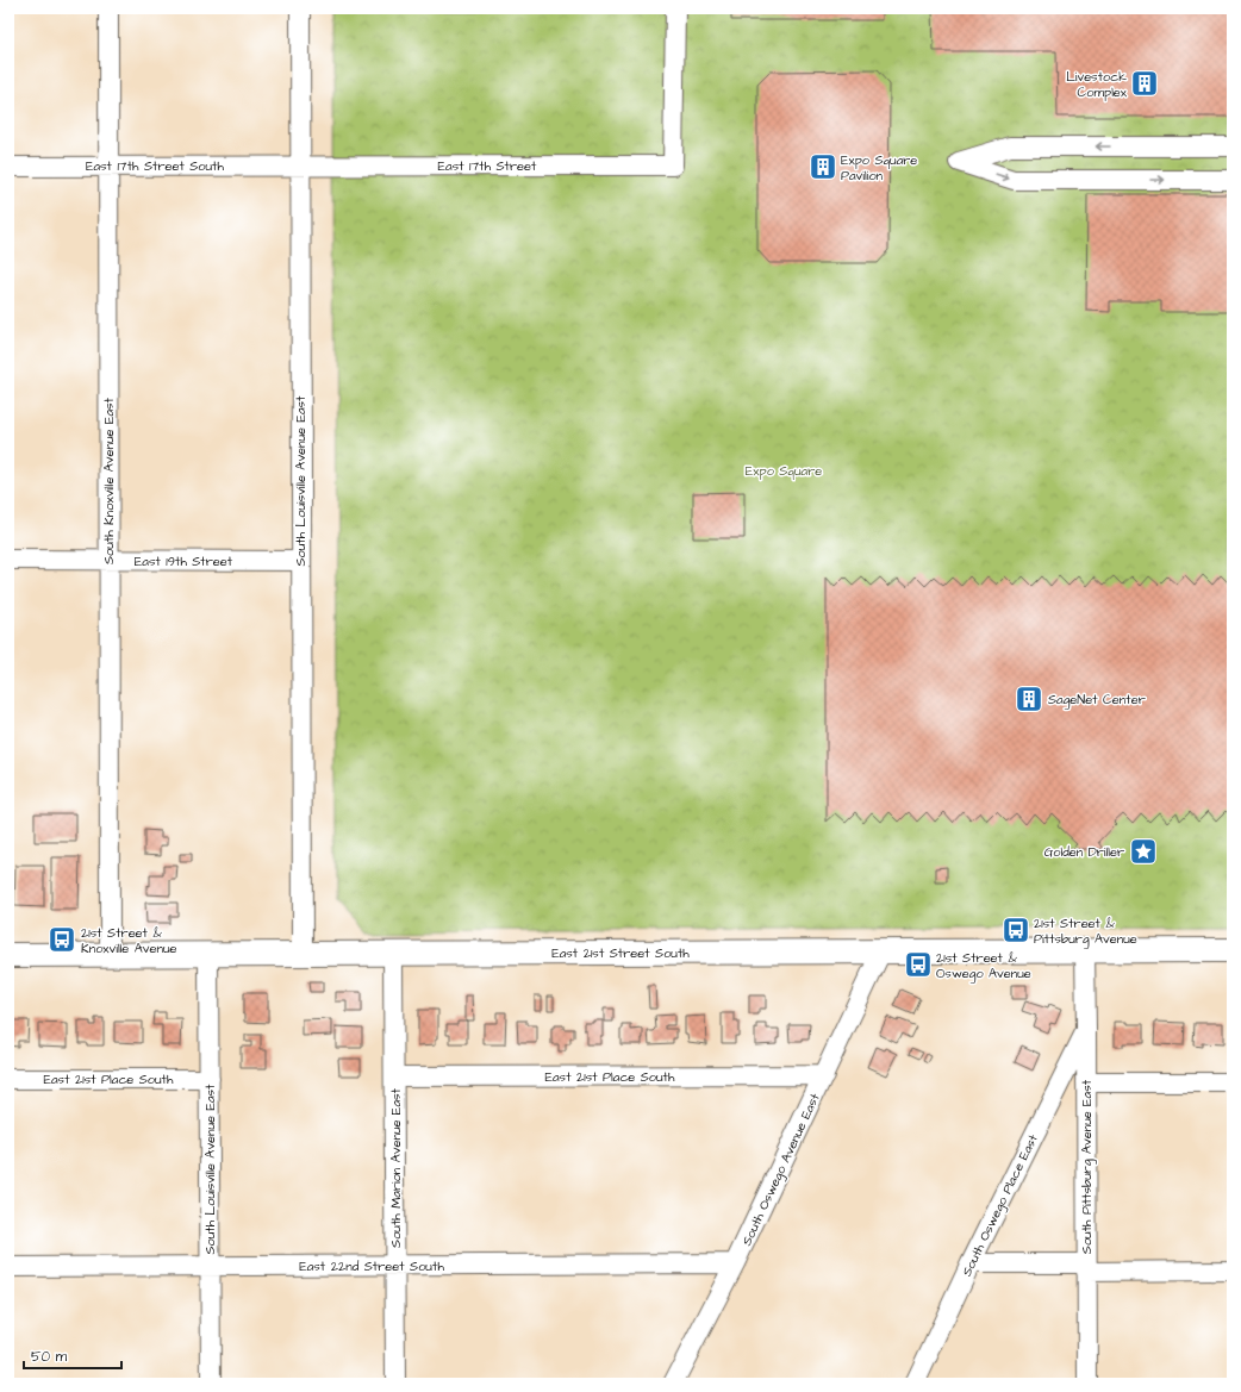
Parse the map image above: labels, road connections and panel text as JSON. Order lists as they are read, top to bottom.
{
  "streets": {
    "main road": ["East 21st Street South"],
    "street": [
      "East 17th Street South",
      "East 17th Street",
      "South Knoxville Avenue East",
      "South Louisville Avenue East",
      "East 19th Street",
      "East 21st Place South",
      "South Pittsburg Avenue East",
      "South Marion Avenue East",
      "South Oswego Avenue East",
      "South Oswego Place East",
      "East 22nd Street South"
    ]
  },
  "crossings": [
    ["East 17th Street South", "East 17th Street"],
    ["East 17th Street South", "South Knoxville Avenue East"],
    ["East 17th Street South", "South Louisville Avenue East"],
    ["East 17th Street", "South Louisville Avenue East"],
    ["South Knoxville Avenue East", "East 19th Street"],
    ["South Knoxville Avenue East", "East 21st Street South"],
    ["South Louisville Avenue East", "East 19th Street"],
    ["South Louisville Avenue East", "East 21st Street South"],
    ["South Louisville Avenue East", "East 21st Place South"],
    ["South Louisville Avenue East", "East 22nd Street South"],
    ["East 21st Street South", "South Pittsburg Avenue East"],
    ["East 21st Street South", "South Marion Avenue East"],
    ["East 21st Street South", "South Oswego Avenue East"],
    ["East 21st Place South", "South Marion Avenue East"],
    ["East 21st Place South", "South Oswego Avenue East"],
    ["South Pittsburg Avenue East", "South Oswego Place East"],
    ["South Marion Avenue East", "East 22nd Street South"],
    ["South Oswego Avenue East", "East 22nd Street South"]
  ],
  "parks": ["Expo Square"],
  "places": {
    "building": ["Livestock Complex", "Expo Square Pavilion", "SageNet Center"],
    "place": ["Golden Driller"],
    "bus stop": ["21st Street & Pittsburg Avenue", "21st Street & Knoxville Avenue", "21st Street & Oswego Avenue"]
  },
  "scale_bar": "50 m"
}
